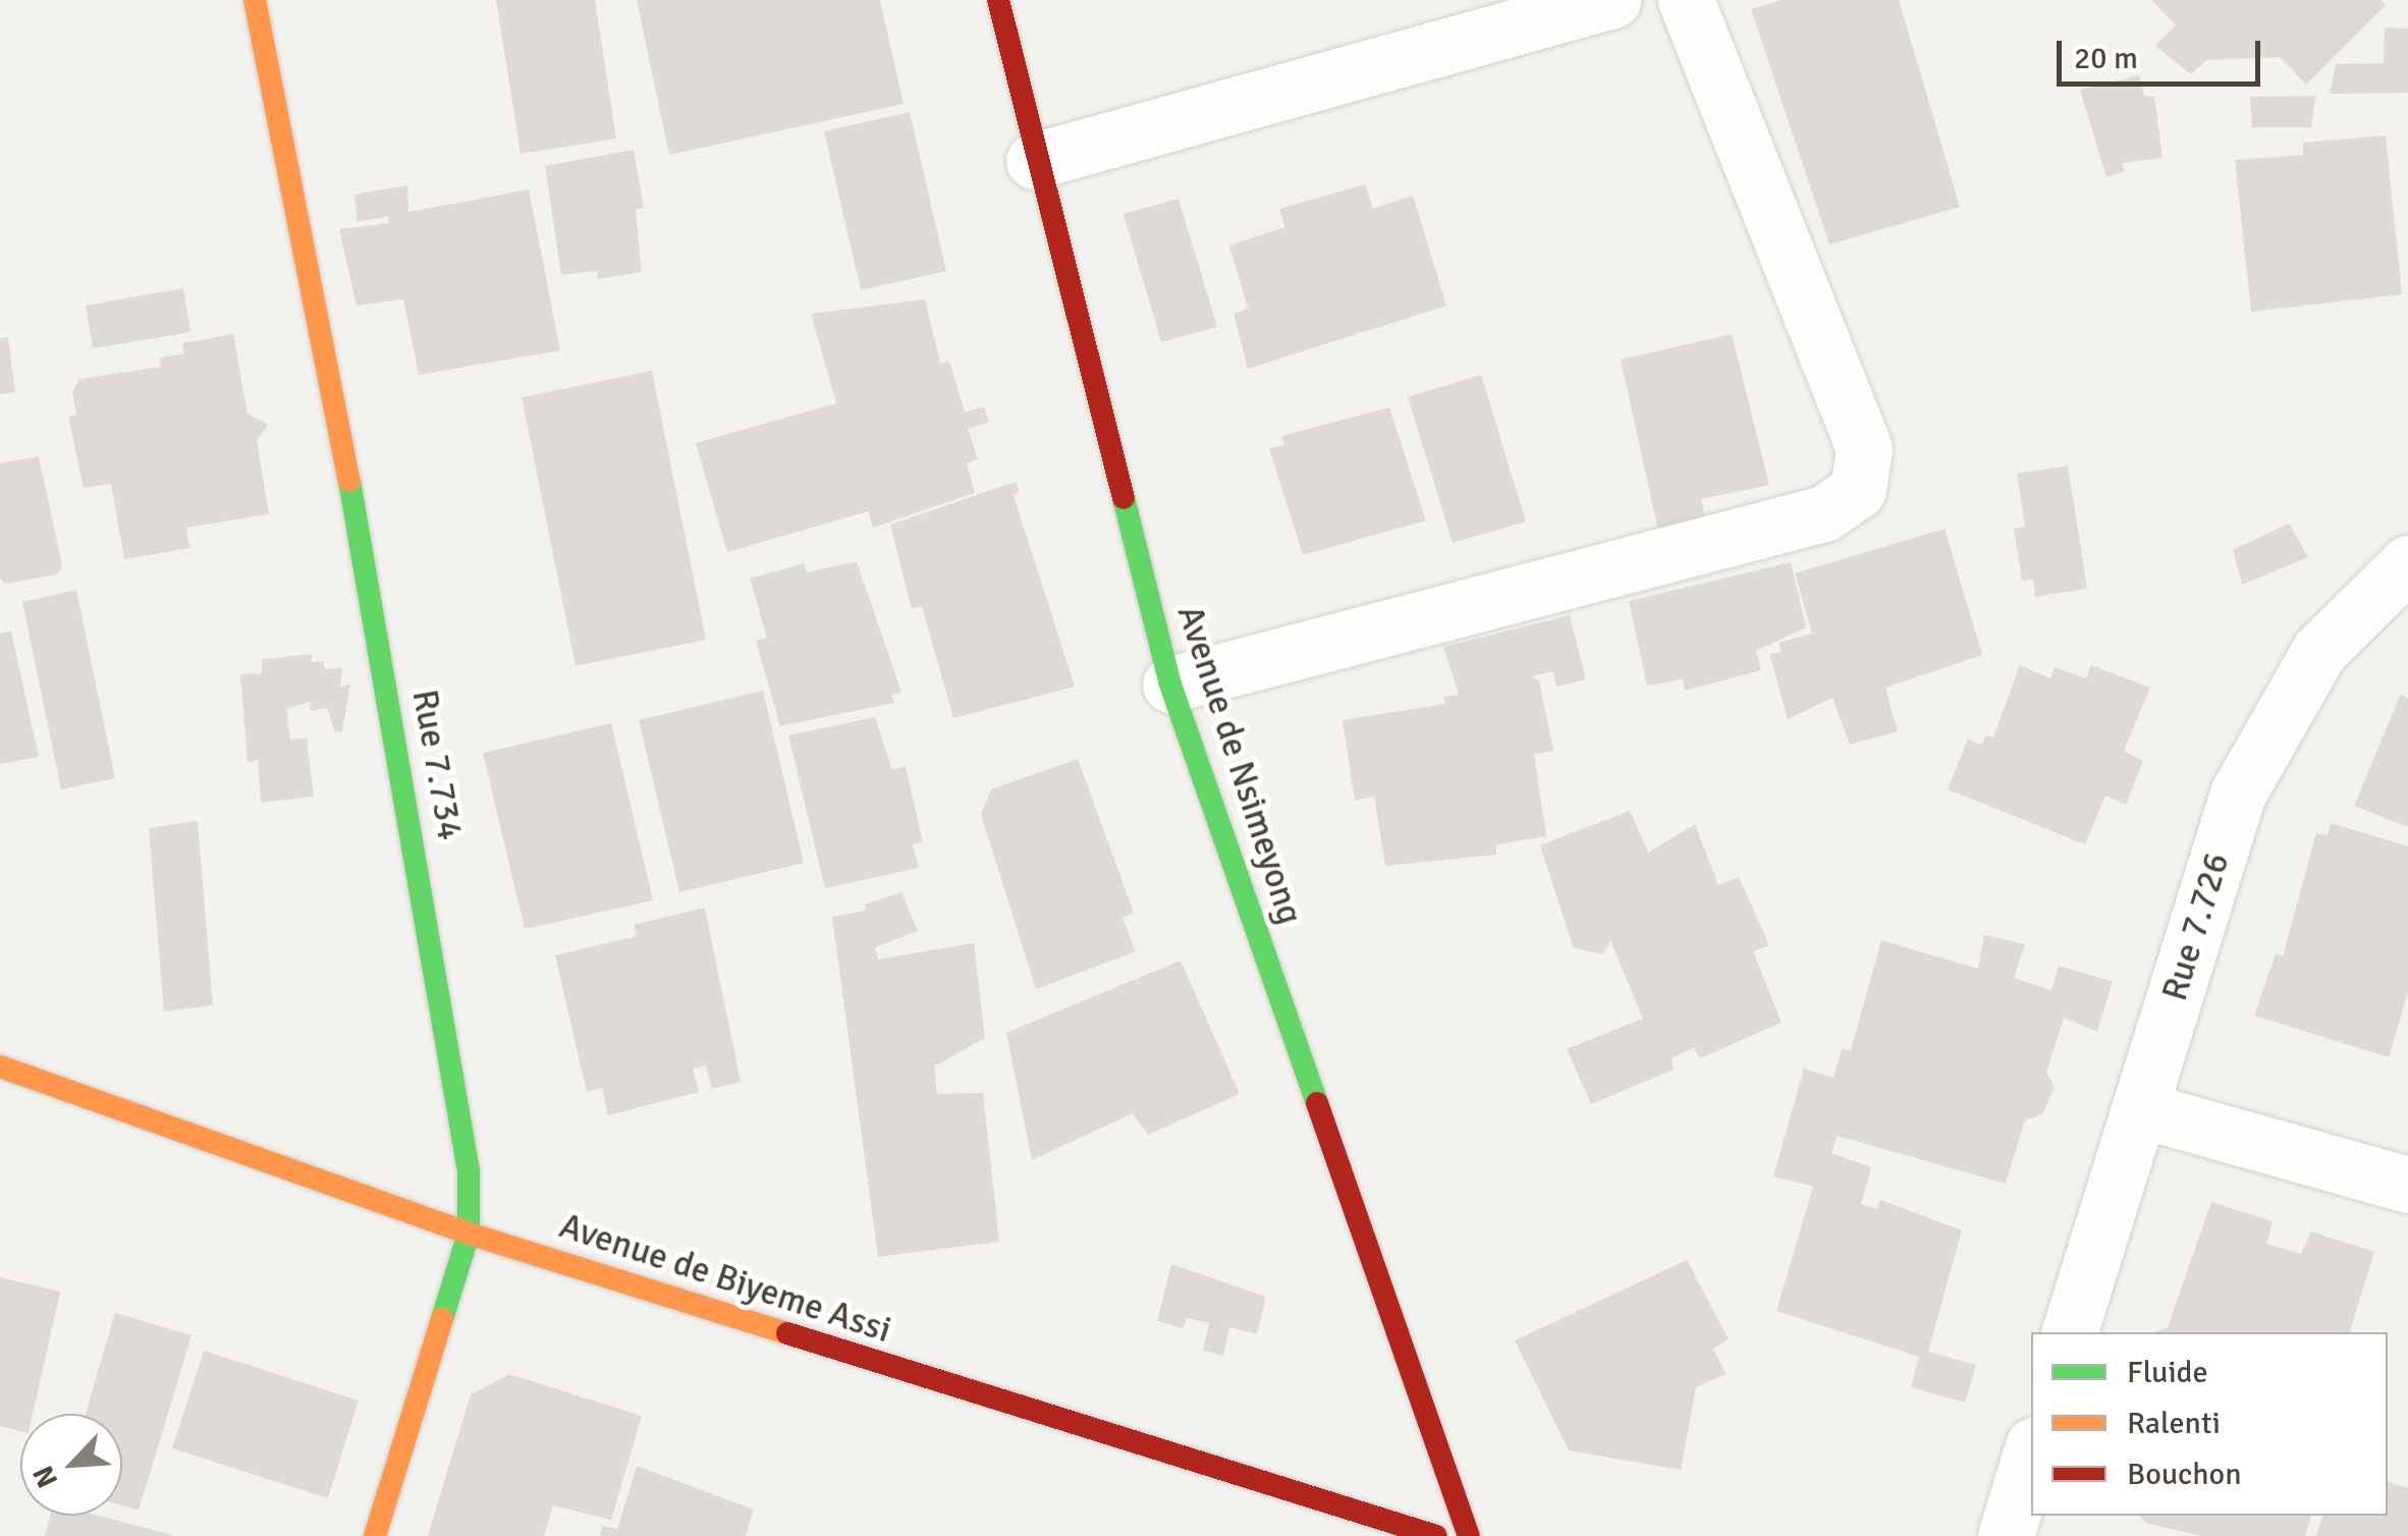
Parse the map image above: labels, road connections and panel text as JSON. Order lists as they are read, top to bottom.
{
  "streets": {
    "main road": ["Rue 7.734", "Avenue de Nsimeyong", "Avenue de Biyeme Assi"],
    "street": ["Rue 7.726"]
  },
  "crossings": [
    ["Rue 7.734", "Avenue de Biyeme Assi"]
  ],
  "legend": ["Fluide", "Ralenti", "Bouchon"],
  "scale_bar": "20 m",
  "north": "bottom left"
}
